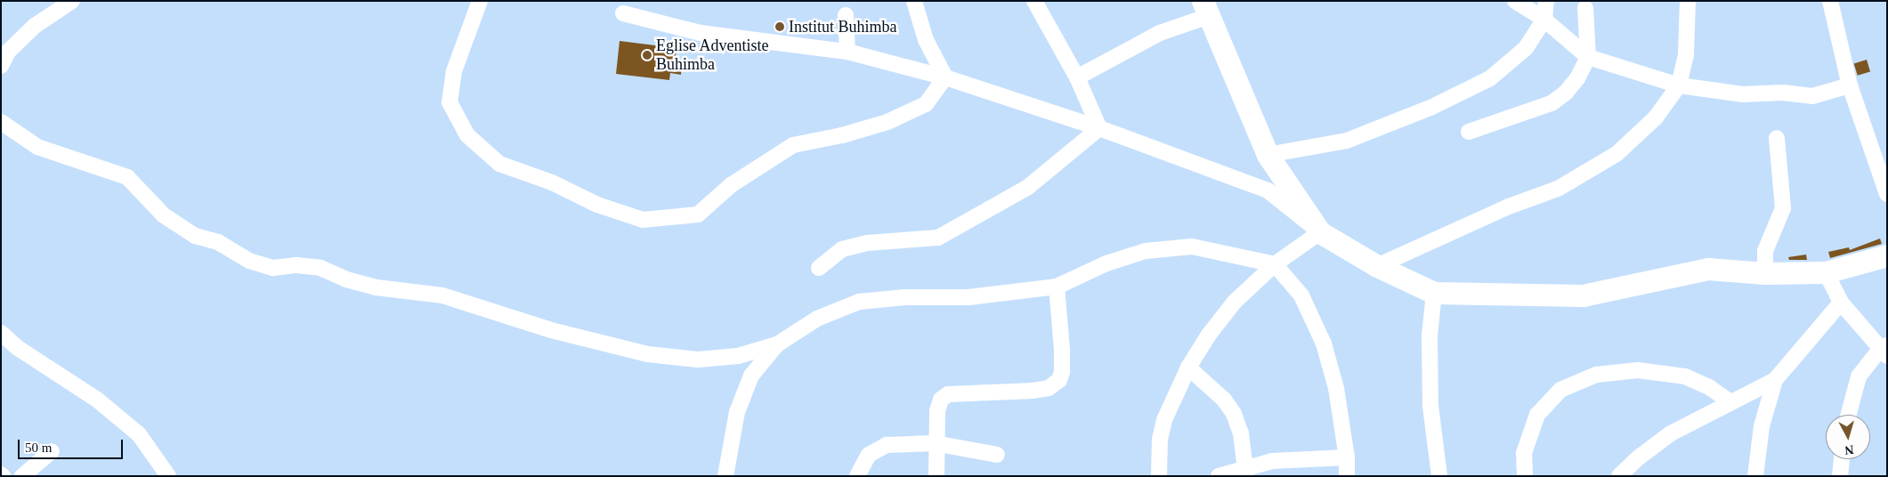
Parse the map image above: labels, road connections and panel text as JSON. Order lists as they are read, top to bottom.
{
  "places": ["Institut Buhimba", "Eglise Adventiste Buhimba"],
  "scale_bar": "50 m",
  "north": "bottom"
}
